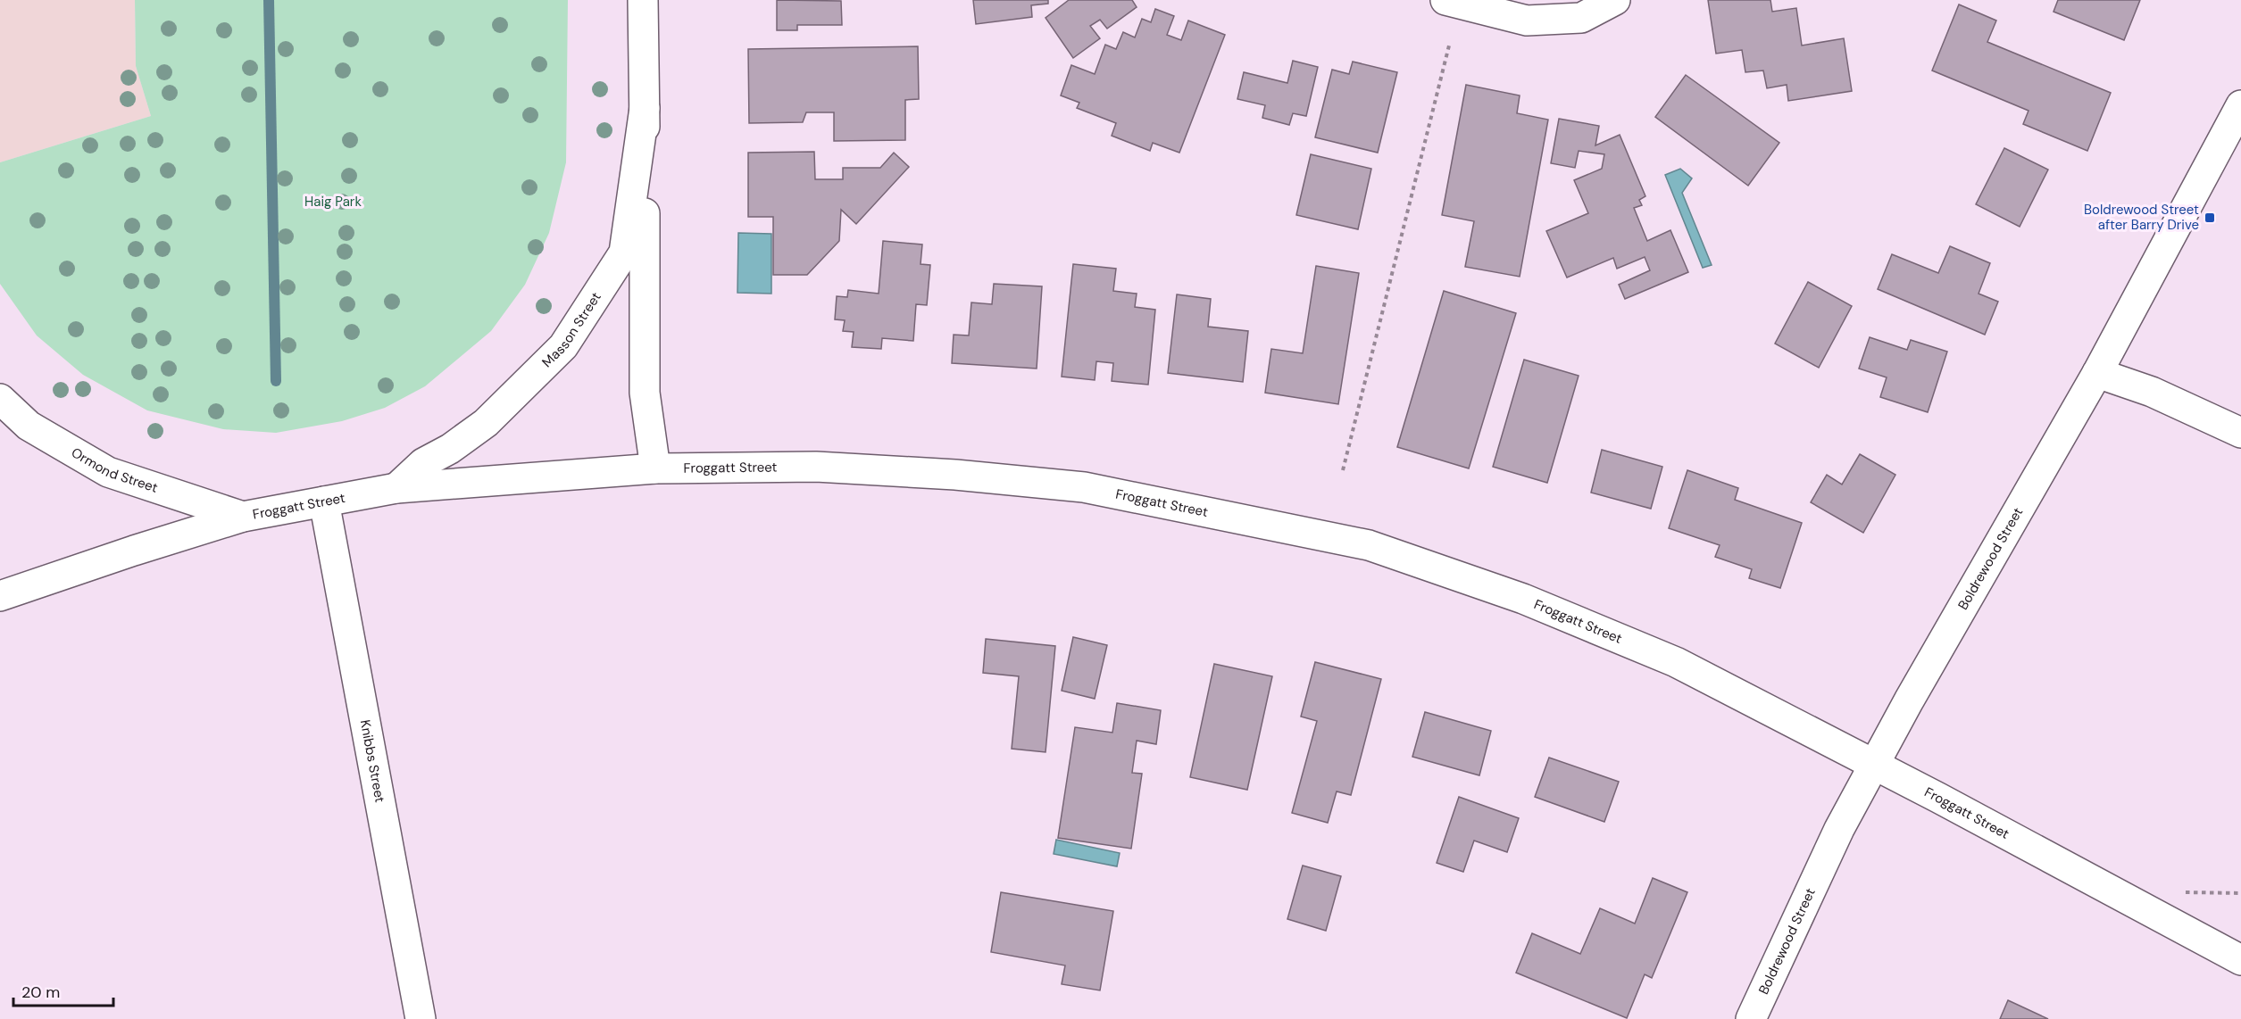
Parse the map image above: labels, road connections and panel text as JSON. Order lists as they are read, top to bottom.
{
  "streets": {
    "street": [
      "Masson Street",
      "Froggatt Street",
      "Ormond Street",
      "Boldrewood Street",
      "Knibbs Street"
    ]
  },
  "crossings": [
    ["Masson Street", "Froggatt Street"],
    ["Froggatt Street", "Ormond Street"],
    ["Froggatt Street", "Boldrewood Street"],
    ["Froggatt Street", "Knibbs Street"]
  ],
  "parks": ["Haig Park"],
  "places": {
    "transit": ["Boldrewood Street after Barry Drive"]
  },
  "scale_bar": "20 m"
}
